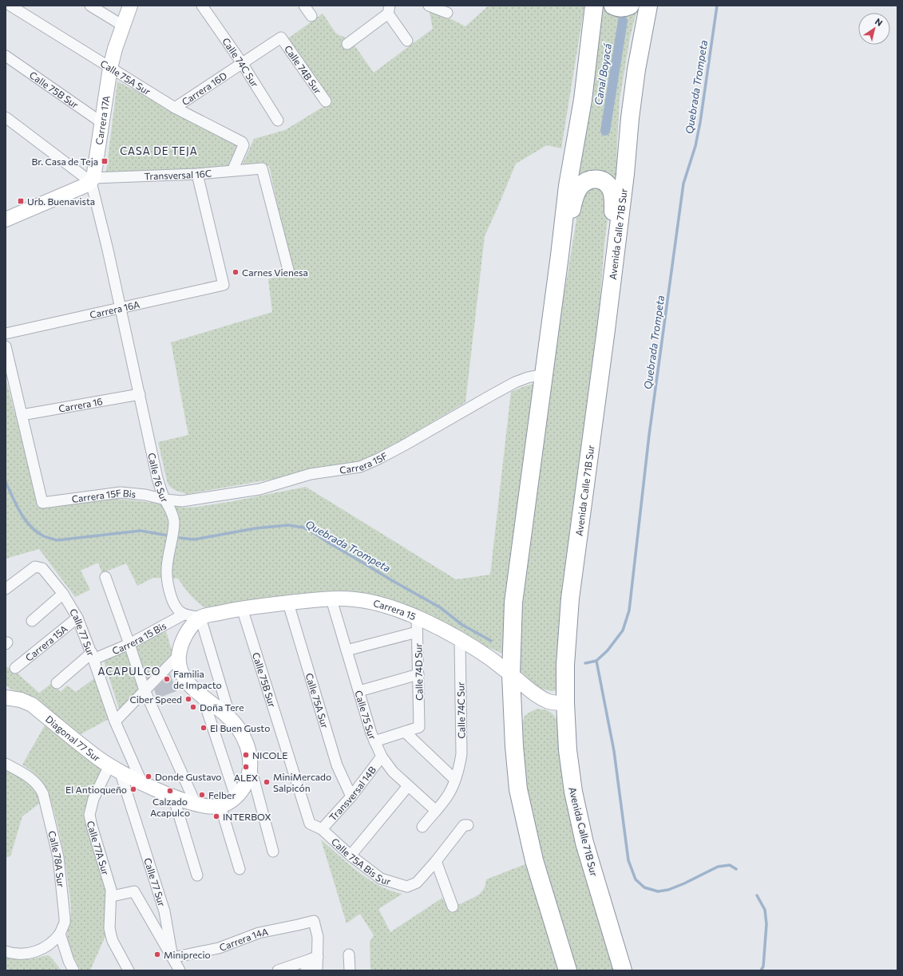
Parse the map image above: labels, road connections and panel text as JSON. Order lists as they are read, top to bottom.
{
  "streets": {
    "highway": ["Avenida Calle 71B Sur"],
    "street": [
      "Calle 74C Sur",
      "Calle 74B Sur",
      "Calle 75A Sur",
      "Carrera 16D",
      "Calle 75B Sur",
      "Carrera 17A",
      "Transversal 16C",
      "Carrera 16A",
      "Carrera 16",
      "Carrera 15F",
      "Calle 76 Sur",
      "Carrera 15F Bis",
      "Carrera 15",
      "Calle 77 Sur",
      "Carrera 15 Bis",
      "Carrera 15A",
      "Calle 74D Sur",
      "Calle 75 Sur",
      "Diagonal 77 Sur",
      "Transversal 14B",
      "Calle 77A Sur",
      "Calle 78A Sur",
      "Calle 75A Bis Sur",
      "Carrera 14A"
    ]
  },
  "crossings": [
    ["Calle 74C Sur", "Carrera 16D"],
    ["Calle 74C Sur", "Carrera 15"],
    ["Calle 74C Sur", "Calle 75 Sur"],
    ["Calle 74B Sur", "Carrera 16D"],
    ["Calle 75A Sur", "Carrera 16D"],
    ["Calle 75A Sur", "Carrera 17A"],
    ["Calle 75A Sur", "Transversal 16C"],
    ["Calle 75A Sur", "Carrera 15"],
    ["Calle 75A Sur", "Transversal 14B"],
    ["Calle 75B Sur", "Carrera 17A"],
    ["Calle 75B Sur", "Carrera 15"],
    ["Calle 75B Sur", "Calle 75A Bis Sur"],
    ["Carrera 17A", "Transversal 16C"],
    ["Carrera 17A", "Calle 76 Sur"],
    ["Transversal 16C", "Carrera 16A"],
    ["Transversal 16C", "Calle 76 Sur"],
    ["Avenida Calle 71B Sur", "Carrera 15"],
    ["Carrera 16A", "Calle 76 Sur"],
    ["Carrera 16", "Calle 76 Sur"],
    ["Carrera 16", "Carrera 15F Bis"],
    ["Carrera 15F", "Calle 76 Sur"],
    ["Carrera 15F", "Carrera 15F Bis"],
    ["Calle 76 Sur", "Carrera 15F Bis"],
    ["Calle 76 Sur", "Carrera 15 Bis"],
    ["Carrera 15", "Calle 74D Sur"],
    ["Carrera 15", "Calle 75 Sur"],
    ["Calle 77 Sur", "Carrera 15 Bis"],
    ["Calle 77 Sur", "Carrera 15A"],
    ["Calle 77 Sur", "Diagonal 77 Sur"],
    ["Calle 77 Sur", "Calle 77A Sur"],
    ["Calle 77 Sur", "Carrera 14A"],
    ["Calle 75 Sur", "Transversal 14B"],
    ["Diagonal 77 Sur", "Calle 77A Sur"],
    ["Transversal 14B", "Calle 75A Bis Sur"]
  ],
  "districts": ["CASA DE TEJA", "ACAPULCO"],
  "water": ["Canal Boyacá", "Quebrada Trompeta"],
  "places": {
    "transit": ["Br. Casa de Teja", "Urb. Buenavista"],
    "other": [
      "Carnes Vienesa",
      "Familia de Impacto",
      "Ciber Speed",
      "Doña Tere",
      "El Buen Gusto",
      "NICOLE",
      "ALEX",
      "Donde Gustavo",
      "MiniMercado Salpicón",
      "El Antioqueño",
      "Calzado Acapulco",
      "Felber",
      "INTERBOX",
      "Miniprecio"
    ]
  },
  "north": "top right"
}
